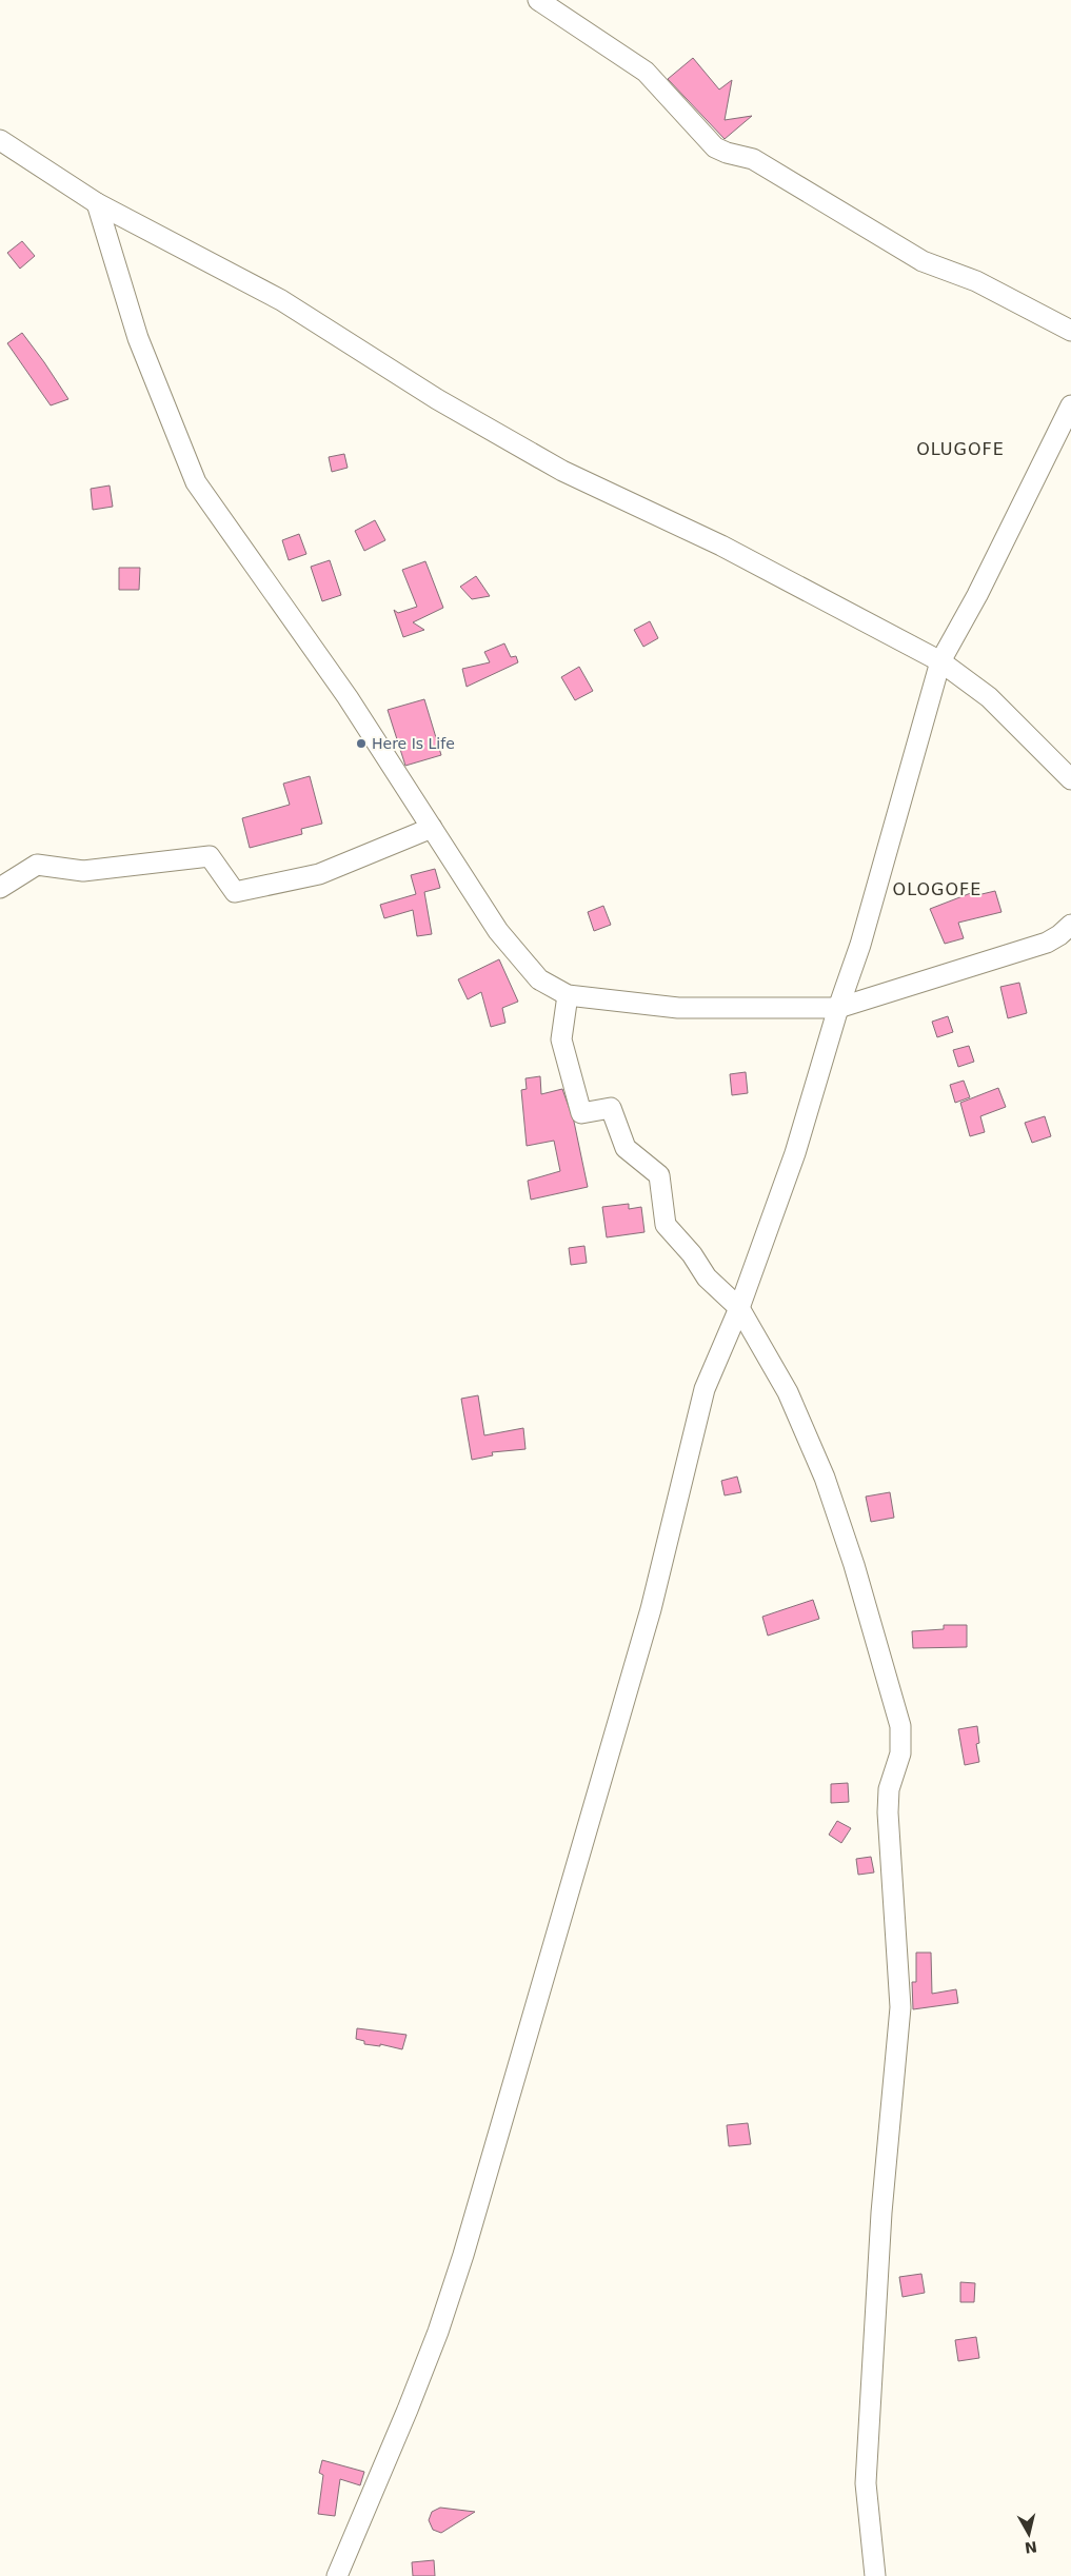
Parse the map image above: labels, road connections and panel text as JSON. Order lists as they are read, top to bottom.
{
  "districts": ["OLUGOFE", "OLOGOFE"],
  "places": ["Here Is Life"],
  "north": "bottom"
}
